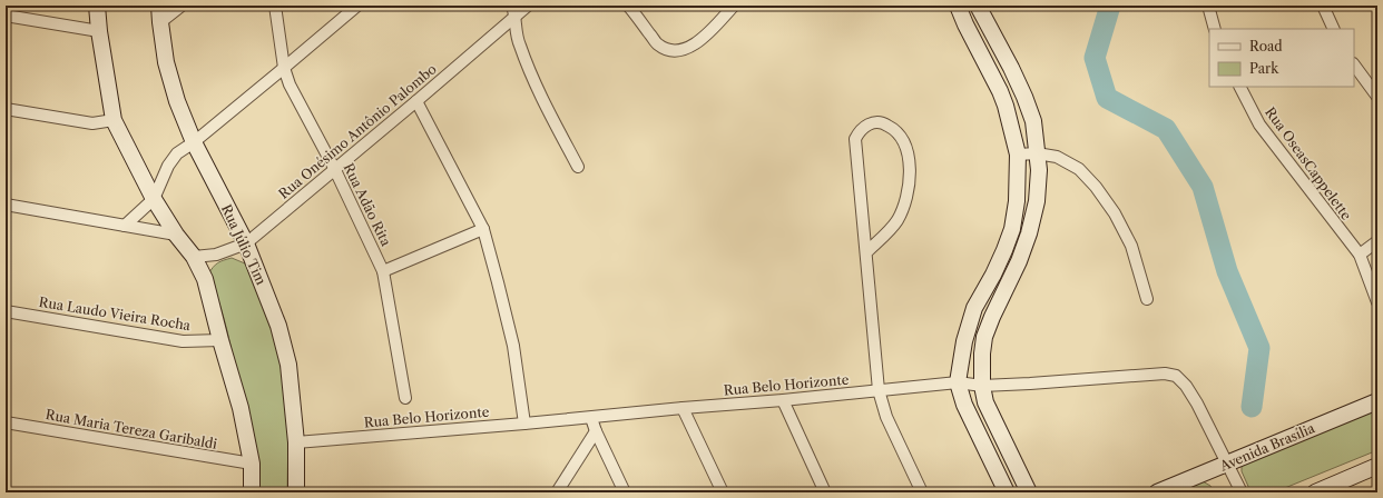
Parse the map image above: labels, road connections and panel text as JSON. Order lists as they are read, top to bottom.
{
  "streets": {
    "main road": ["Rua Júlio Tim", "Avenida Brasília"],
    "street": [
      "Rua Onésimo Antônio Palombo",
      "Rua OseasCappelette",
      "Rua Adão Rita",
      "Rua Laudo Vieira Rocha",
      "Rua Belo Horizonte",
      "Rua Maria Tereza Garibaldi"
    ]
  },
  "crossings": [
    ["Rua Onésimo Antônio Palombo", "Rua Adão Rita"],
    ["Rua Onésimo Antônio Palombo", "Rua Júlio Tim"],
    ["Rua Júlio Tim", "Rua Belo Horizonte"],
    ["Rua Belo Horizonte", "Avenida Brasília"]
  ],
  "legend": ["Road", "Park"]
}
